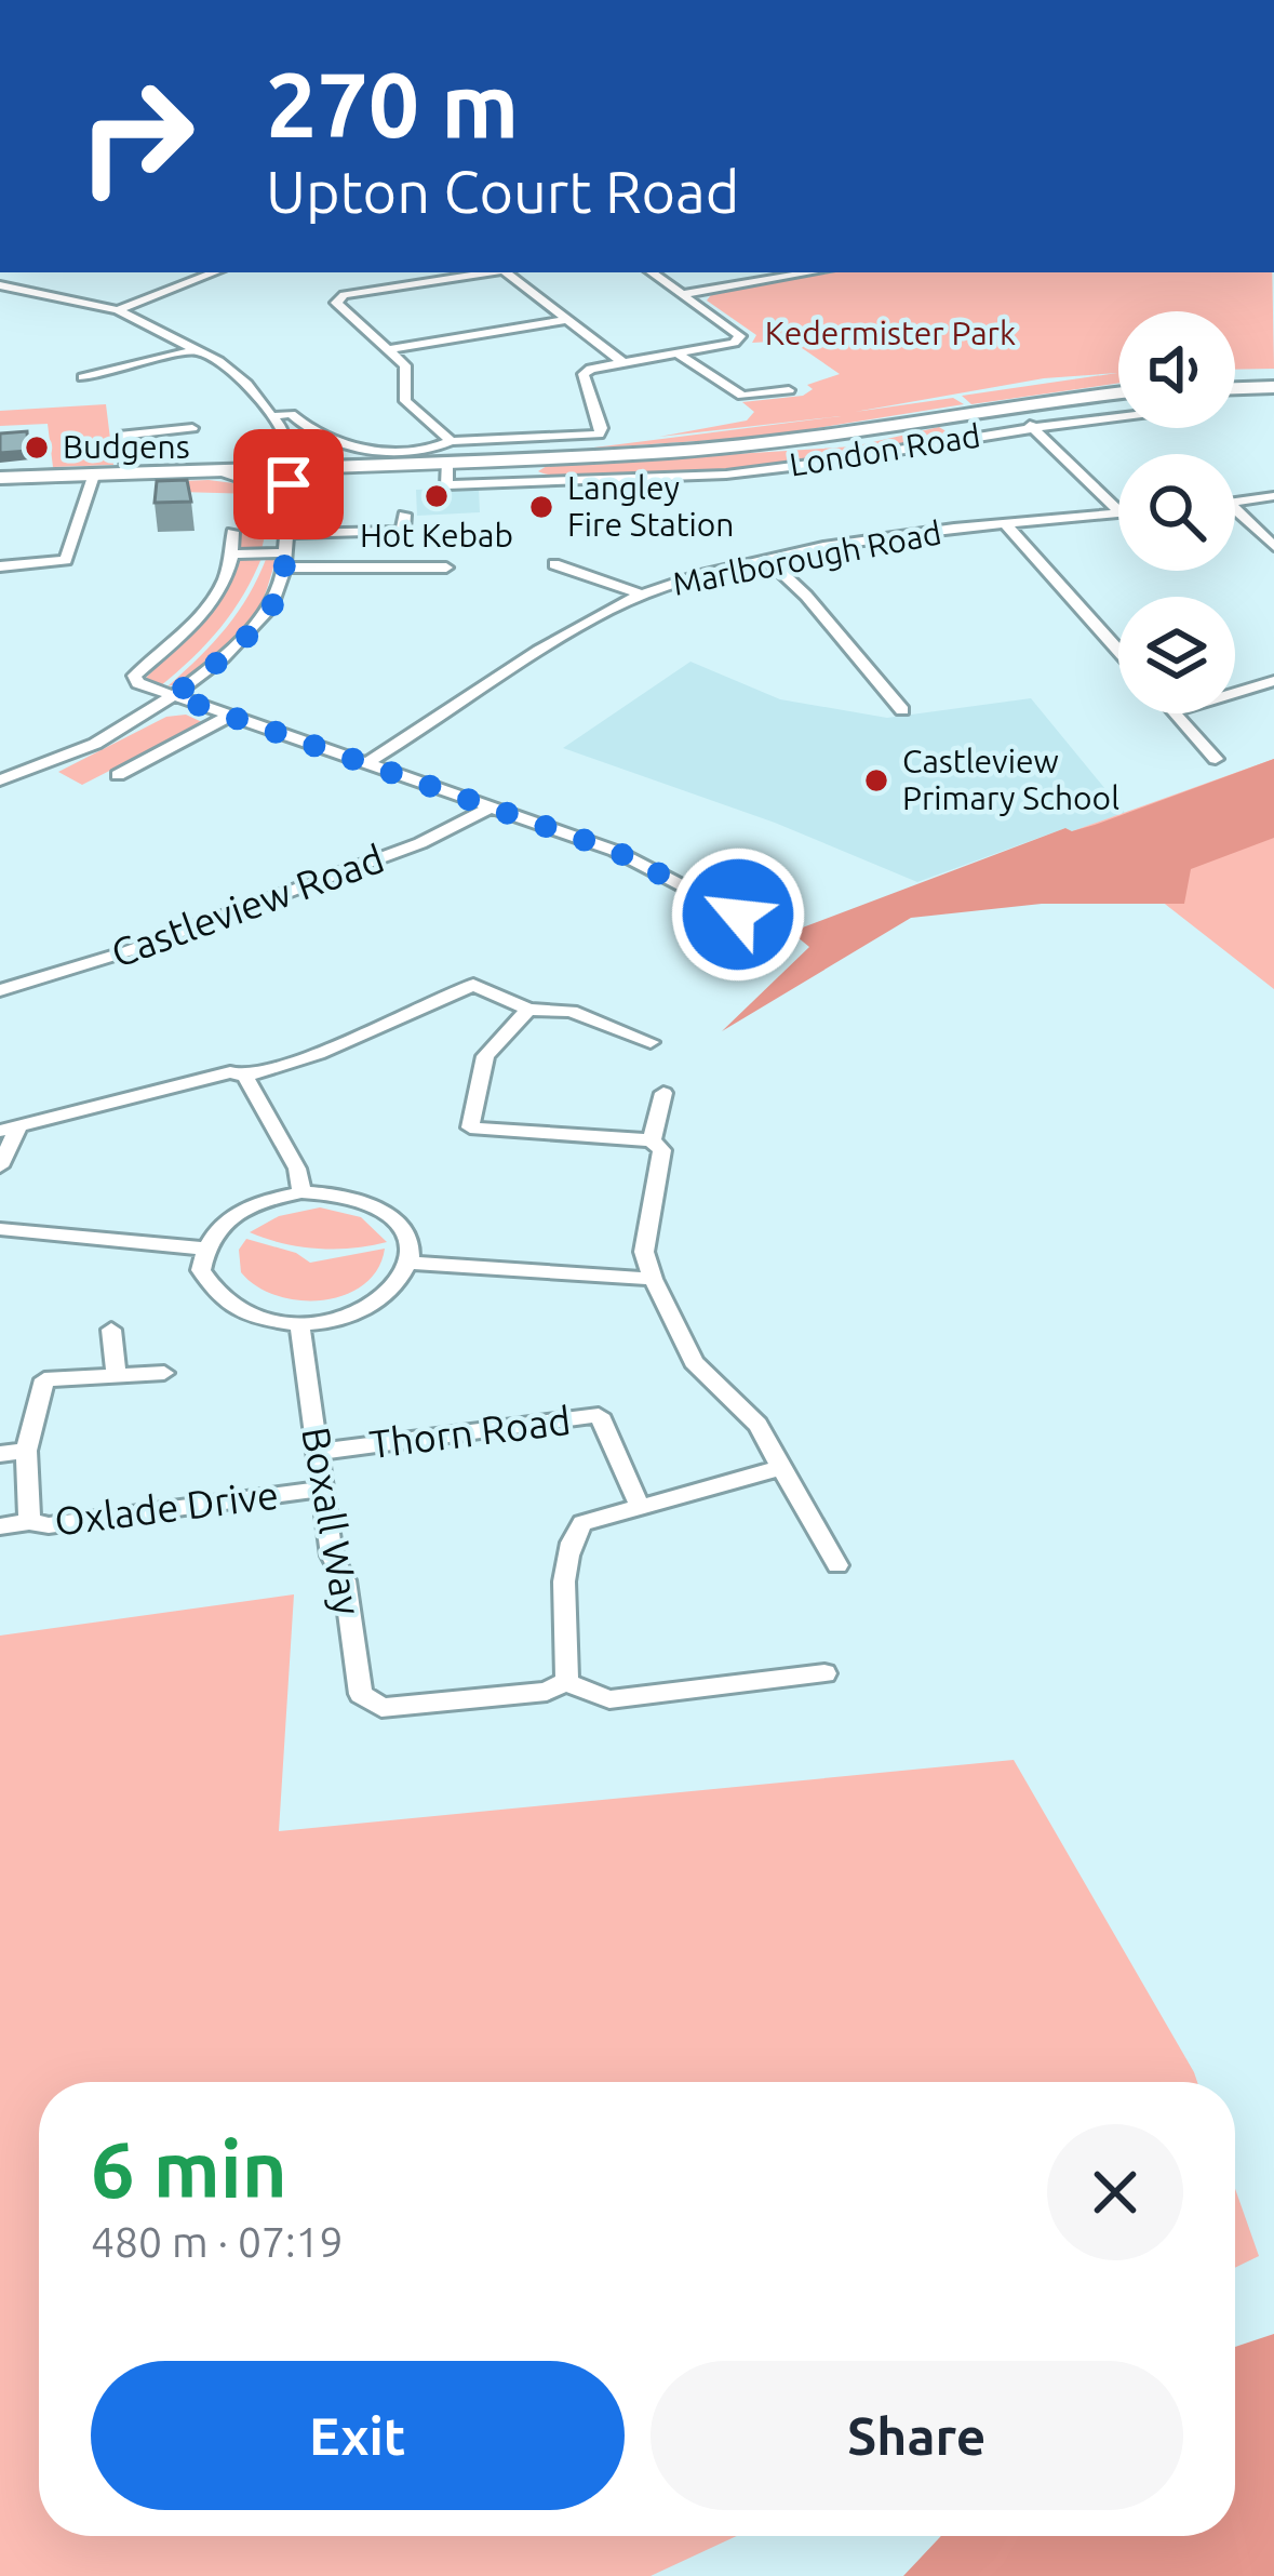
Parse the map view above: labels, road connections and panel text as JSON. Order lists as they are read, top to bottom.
{
  "streets": {
    "main road": ["London Road"],
    "street": [
      "Marlborough Road",
      "Castleview Road",
      "Thorn Road",
      "Oxlade Drive",
      "Boxall Way"
    ]
  },
  "crossings": [
    ["Thorn Road", "Boxall Way"],
    ["Oxlade Drive", "Boxall Way"]
  ],
  "parks": ["Kedermister Park"],
  "places": [
    "Budgens",
    "Hot Kebab",
    "Langley Fire Station",
    "Castleview Primary School"
  ],
  "page": {
    "turn": ["270 m", "Upton Court Road"],
    "heading": ["6 min", "480 m · 07:19"],
    "buttons": ["Exit", "Share"]
  }
}
